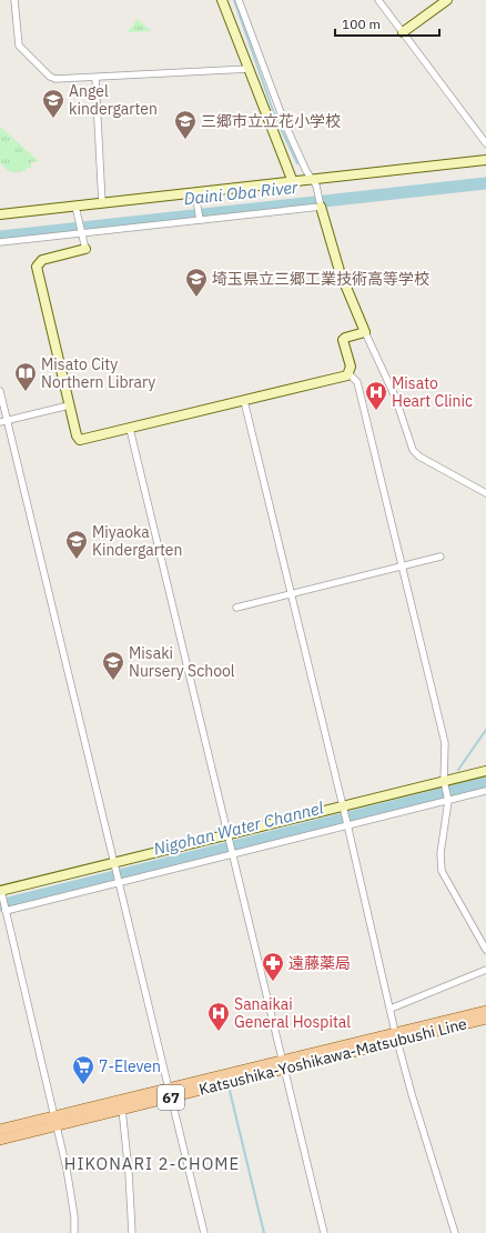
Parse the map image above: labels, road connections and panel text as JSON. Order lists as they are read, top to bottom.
{
  "streets": {
    "main road": ["Katsushika-Yoshikawa-Matsubushi Line", "67"]
  },
  "districts": ["HIKONARI 2-CHOME"],
  "water": ["Daini Oba River", "Nigohan Water Channel"],
  "places": {
    "school or university": [
      "Angel kindergarten",
      "三郷市立立花小学校",
      "埼玉県立三郷工業技術高等学校",
      "Miyaoka Kindergarten",
      "Misaki Nursery School"
    ],
    "library": ["Misato City Northern Library"],
    "hospital": ["Misato Heart Clinic", "Sanaikai General Hospital"],
    "pharmacy": ["遠藤薬局"],
    "supermarket": ["7-Eleven"]
  },
  "scale_bar": "100 m"
}
